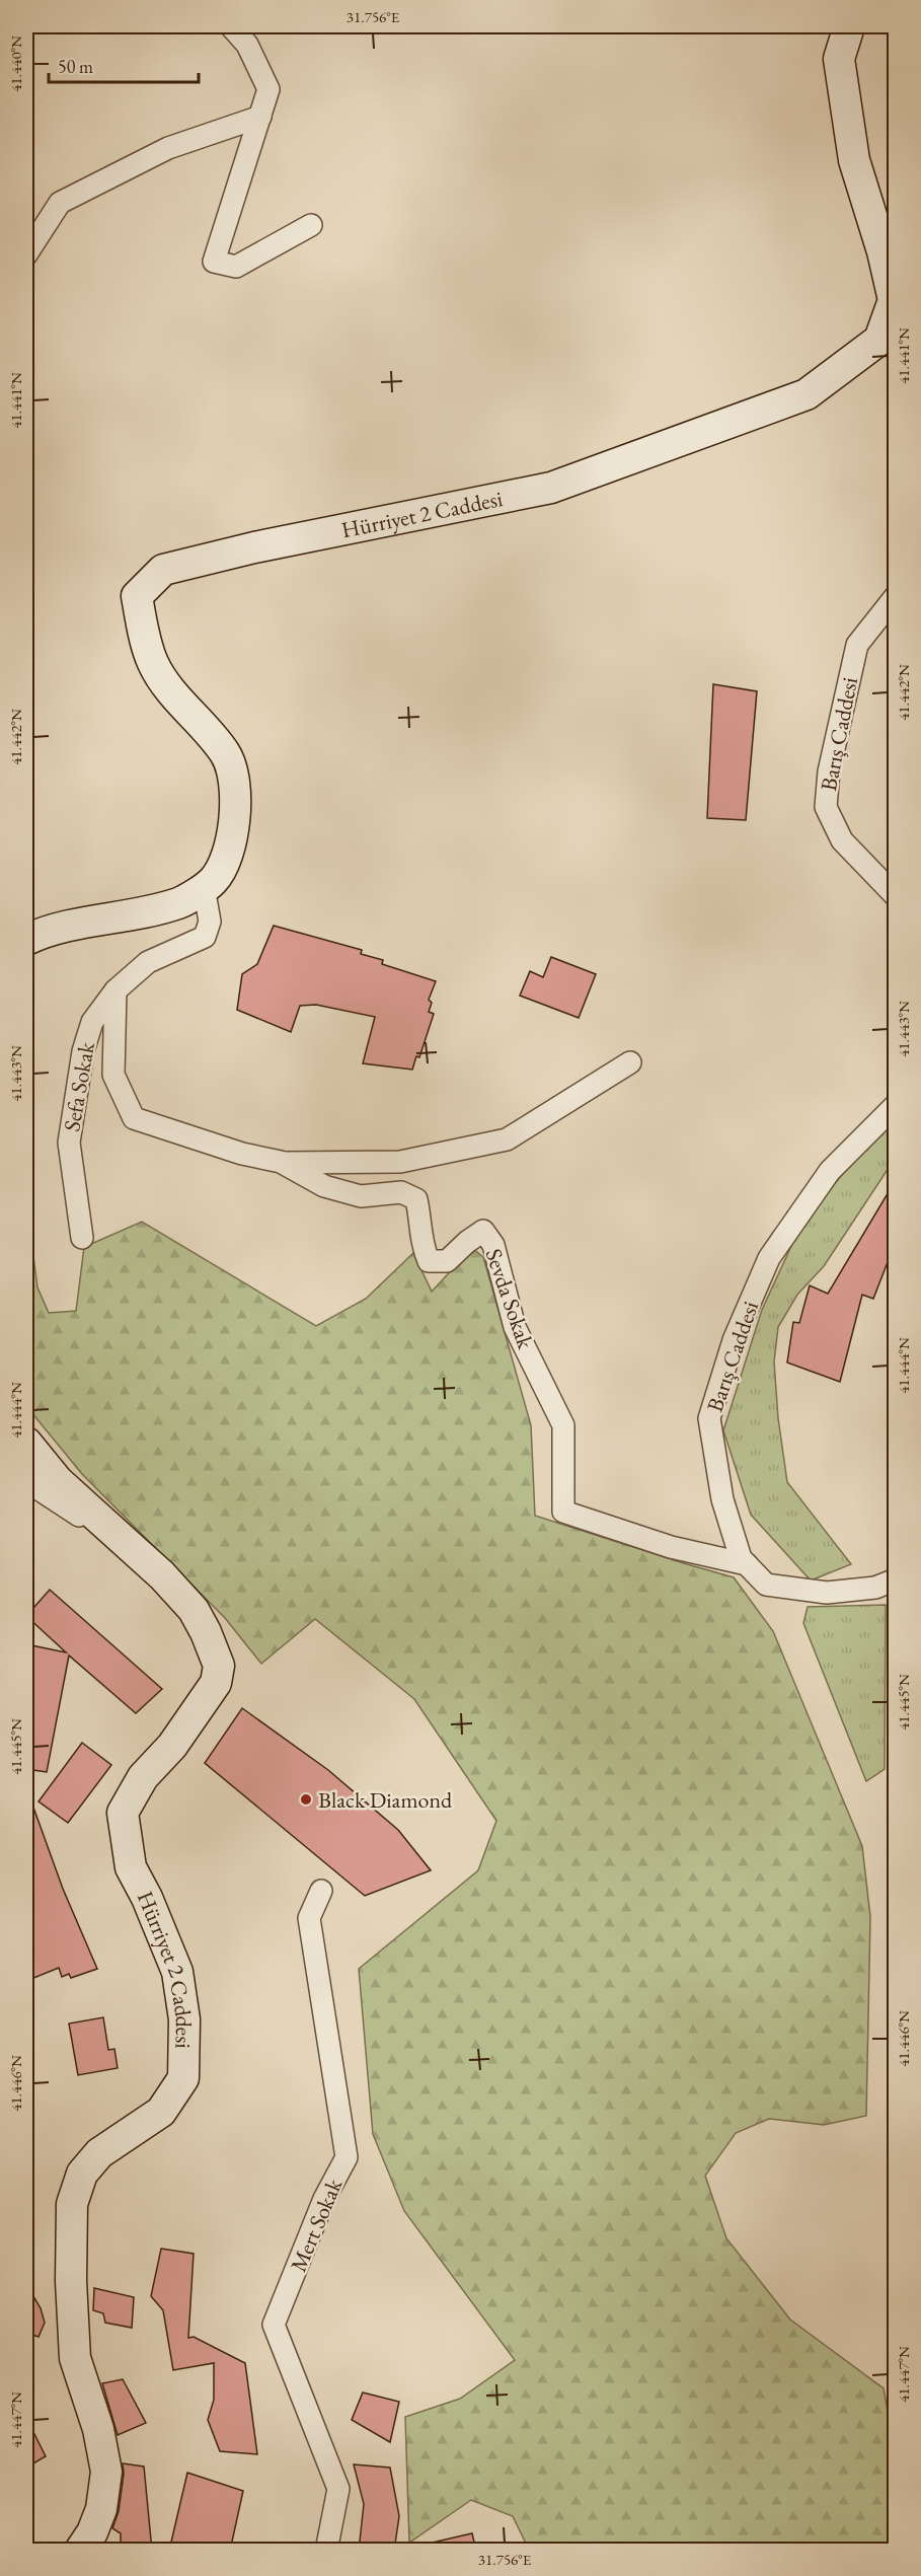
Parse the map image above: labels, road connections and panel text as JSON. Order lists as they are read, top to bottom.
{
  "streets": {
    "street": [
      "Hürriyet 2 Caddesi",
      "Barış Caddesi",
      "Sefa Sokak",
      "Sevda Sokak",
      "Mert Sokak"
    ]
  },
  "crossings": [
    ["Hürriyet 2 Caddesi", "Sefa Sokak"],
    ["Barış Caddesi", "Sevda Sokak"],
    ["Sefa Sokak", "Sevda Sokak"]
  ],
  "places": ["Black Diamond"],
  "scale_bar": "50 m",
  "coordinates": [
    "31.756°E",
    "41.440°N",
    "41.441°N",
    "41.442°N",
    "41.443°N",
    "41.444°N",
    "41.445°N",
    "41.446°N",
    "41.447°N"
  ]
}
